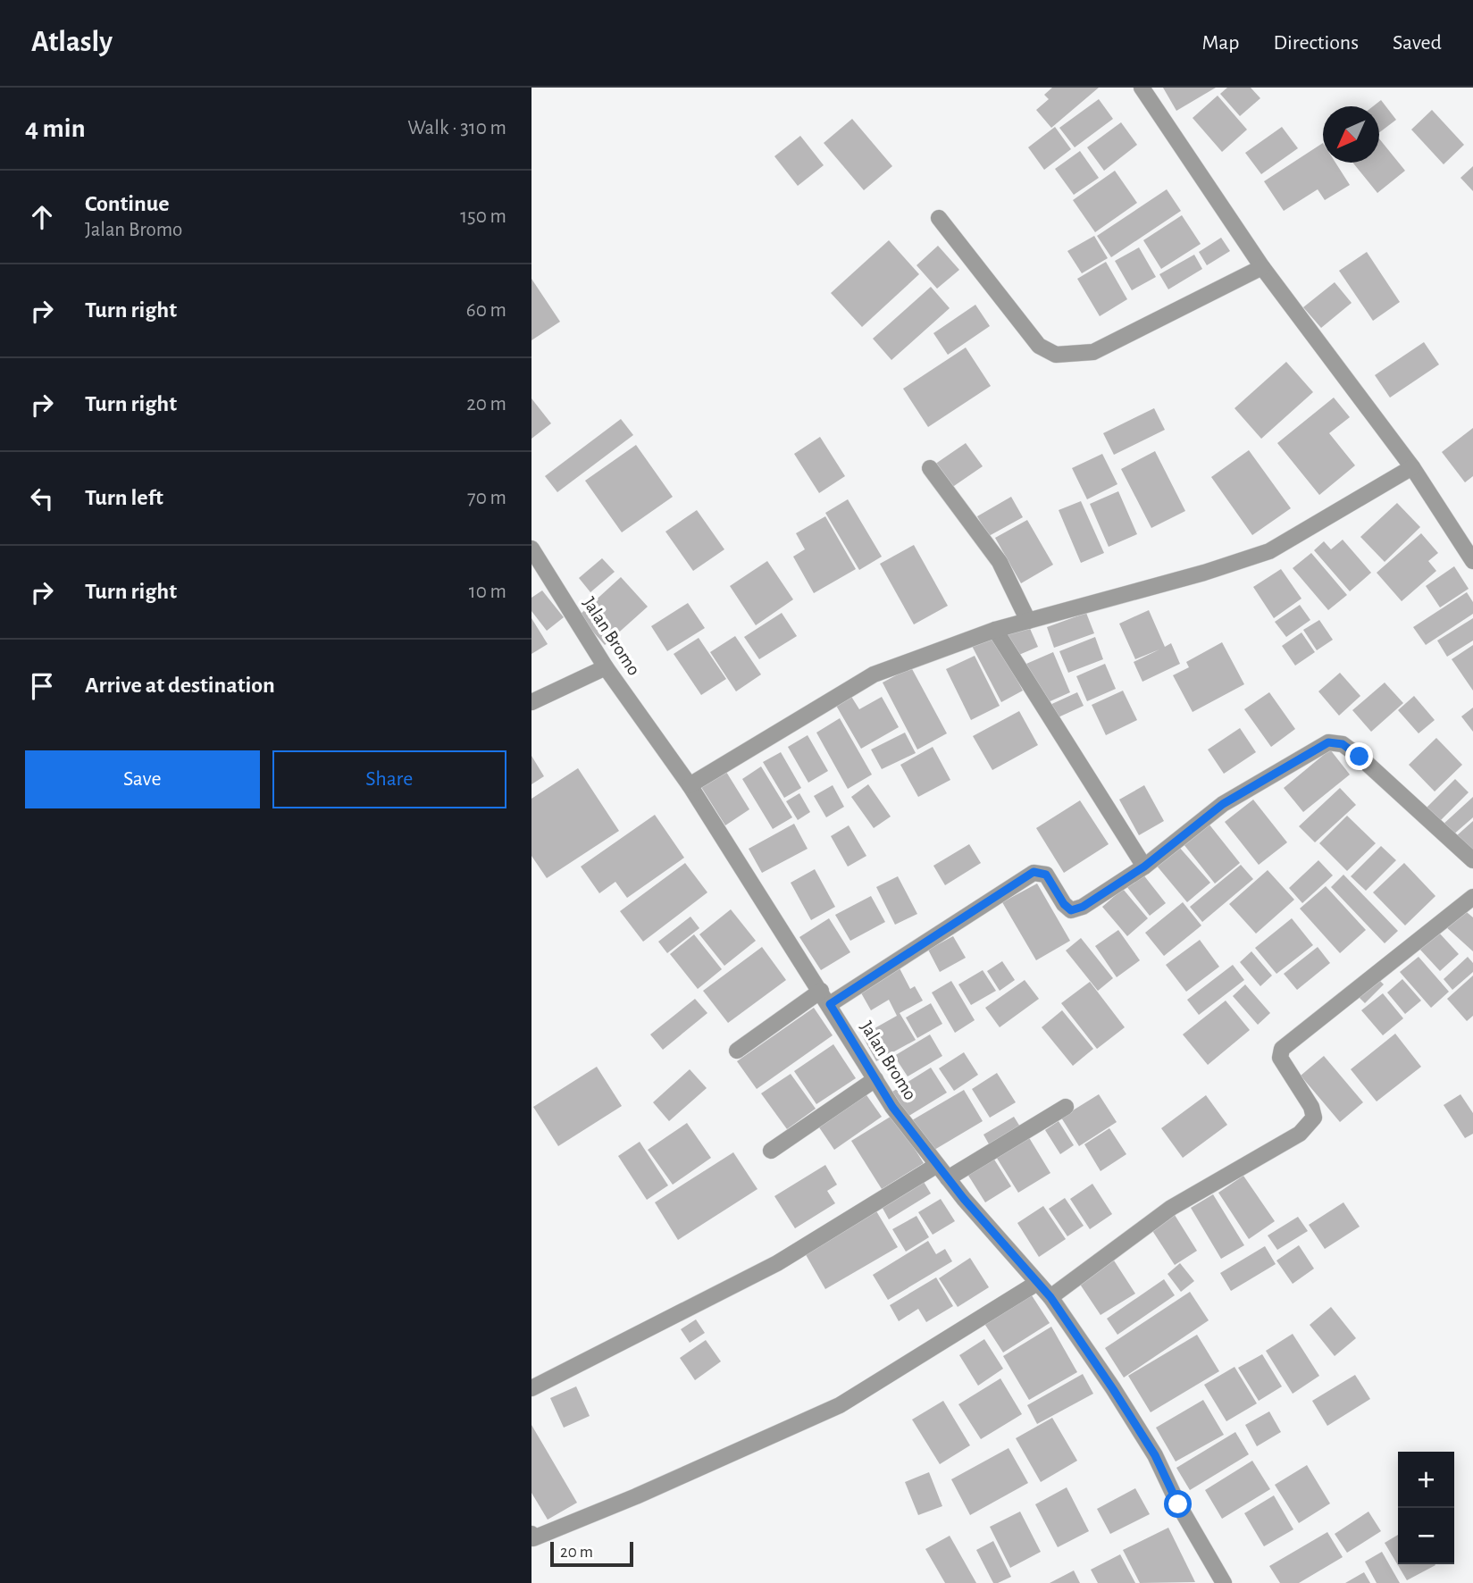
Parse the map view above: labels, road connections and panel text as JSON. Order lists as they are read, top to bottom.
{
  "streets": {
    "street": ["Jalan Bromo"]
  },
  "scale_bar": "20 m",
  "north": "bottom left",
  "page": {
    "header": "Atlasly",
    "nav": ["Map", "Directions", "Saved"],
    "heading": ["4 min", "Walk · 310 m"],
    "list": [
      ["Continue", "Jalan Bromo", "150 m"],
      ["Turn right", "60 m"],
      ["Turn right", "20 m"],
      ["Turn left", "70 m"],
      ["Turn right", "10 m"],
      "Arrive at destination"
    ],
    "buttons": ["Save", "Share"],
    "map_buttons": ["+", "−"],
    "scale": "20 m"
  }
}
